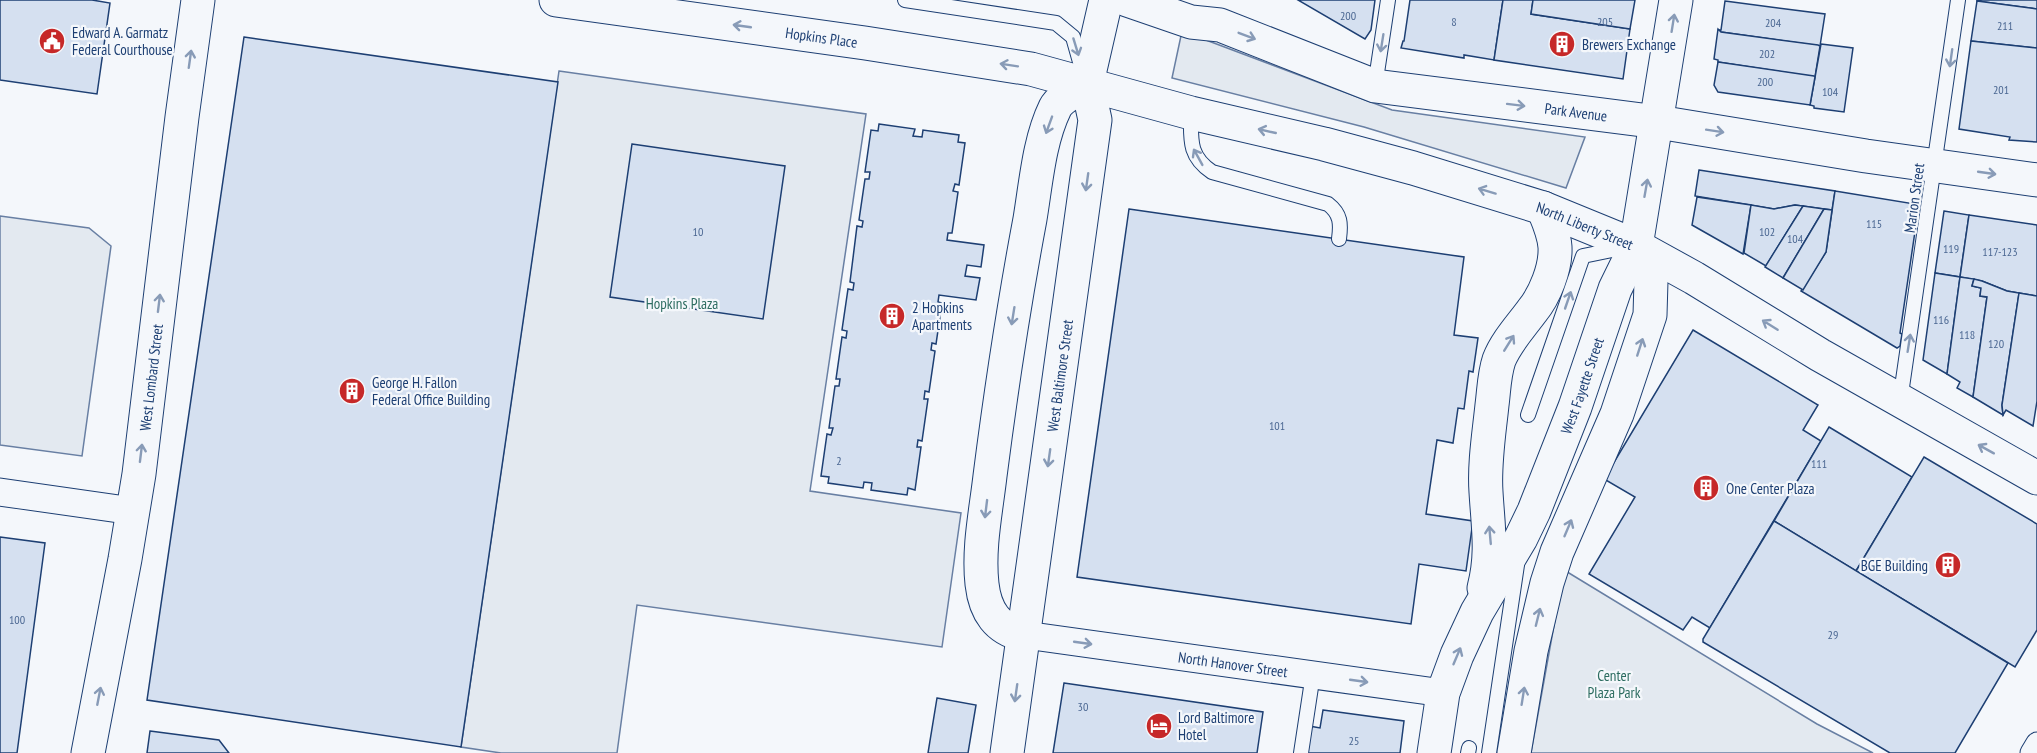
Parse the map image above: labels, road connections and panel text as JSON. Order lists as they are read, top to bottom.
{
  "streets": {
    "main road": [
      "Hopkins Place",
      "Park Avenue",
      "North Liberty Street",
      "West Baltimore Street",
      "West Lombard Street",
      "West Fayette Street"
    ],
    "street": ["North Hanover Street"],
    "lane": ["Marion Street"]
  },
  "crossings": [
    ["Hopkins Place", "North Liberty Street"],
    ["Hopkins Place", "West Baltimore Street"],
    ["Park Avenue", "Marion Street"],
    ["Park Avenue", "West Fayette Street"],
    ["Marion Street", "North Liberty Street"],
    ["North Liberty Street", "West Baltimore Street"],
    ["North Liberty Street", "West Fayette Street"],
    ["West Baltimore Street", "North Hanover Street"],
    ["West Fayette Street", "North Hanover Street"]
  ],
  "one_way": [
    "Hopkins Place",
    "Park Avenue",
    "North Liberty Street",
    "West Lombard Street",
    "North Hanover Street"
  ],
  "parks": ["Hopkins Plaza", "Center Plaza Park"],
  "places": {
    "public building": ["Edward A. Garmatz Federal Courthouse"],
    "building": [
      "Brewers Exchange",
      "2 Hopkins Apartments",
      "George H. Fallon Federal Office Building",
      "One Center Plaza",
      "BGE Building"
    ],
    "hotel": ["Lord Baltimore Hotel"]
  },
  "house_numbers": [
    "200",
    "8",
    "205",
    "204",
    "211",
    "202",
    "200",
    "201",
    "104",
    "115",
    "10",
    "102",
    "104",
    "119",
    "117-123",
    "116",
    "118",
    "120",
    "101",
    "2",
    "111",
    "100",
    "29",
    "30",
    "25"
  ]
}
